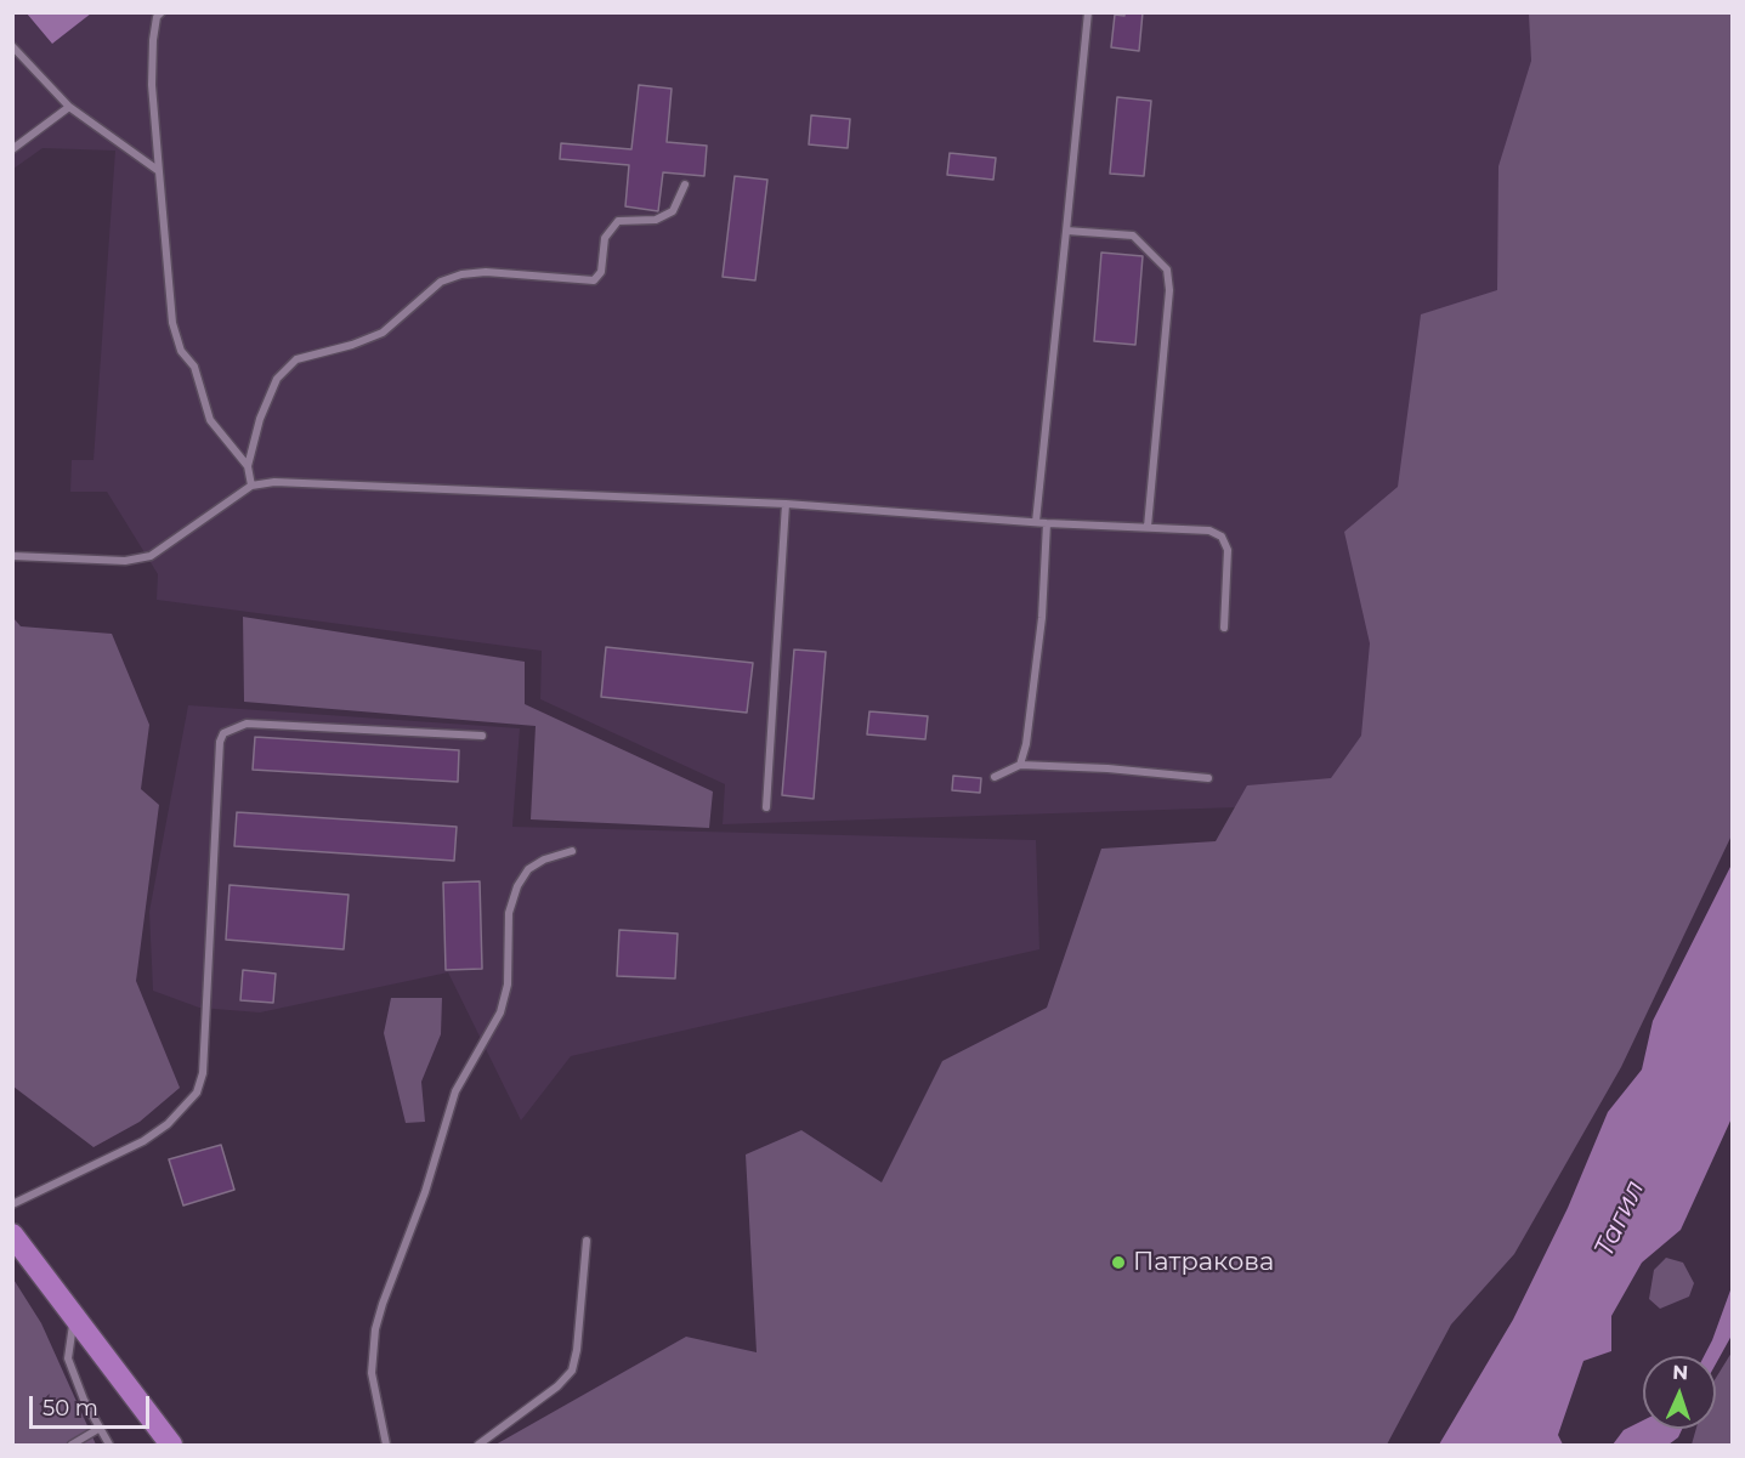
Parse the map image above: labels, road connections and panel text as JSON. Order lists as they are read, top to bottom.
{
  "water": ["Тагил"],
  "places": ["Патракова"],
  "scale_bar": "50 m",
  "north": "top"
}
